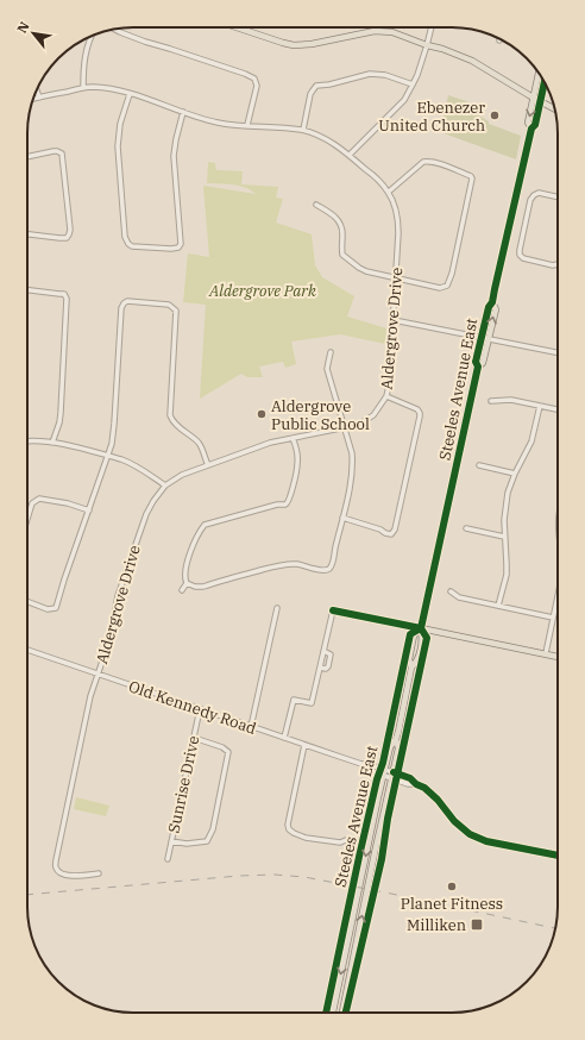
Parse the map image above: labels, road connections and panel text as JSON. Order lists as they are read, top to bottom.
{
  "streets": {
    "main road": ["Steeles Avenue East"],
    "street": ["Aldergrove Drive", "Old Kennedy Road", "Sunrise Drive"]
  },
  "crossings": [
    ["Aldergrove Drive", "Old Kennedy Road"],
    ["Steeles Avenue East", "Old Kennedy Road"],
    ["Old Kennedy Road", "Sunrise Drive"]
  ],
  "parks": ["Aldergrove Park"],
  "places": {
    "other": ["Ebenezer United Church", "Aldergrove Public School", "Planet Fitness"],
    "transit": ["Milliken"]
  },
  "north": "top left"
}
